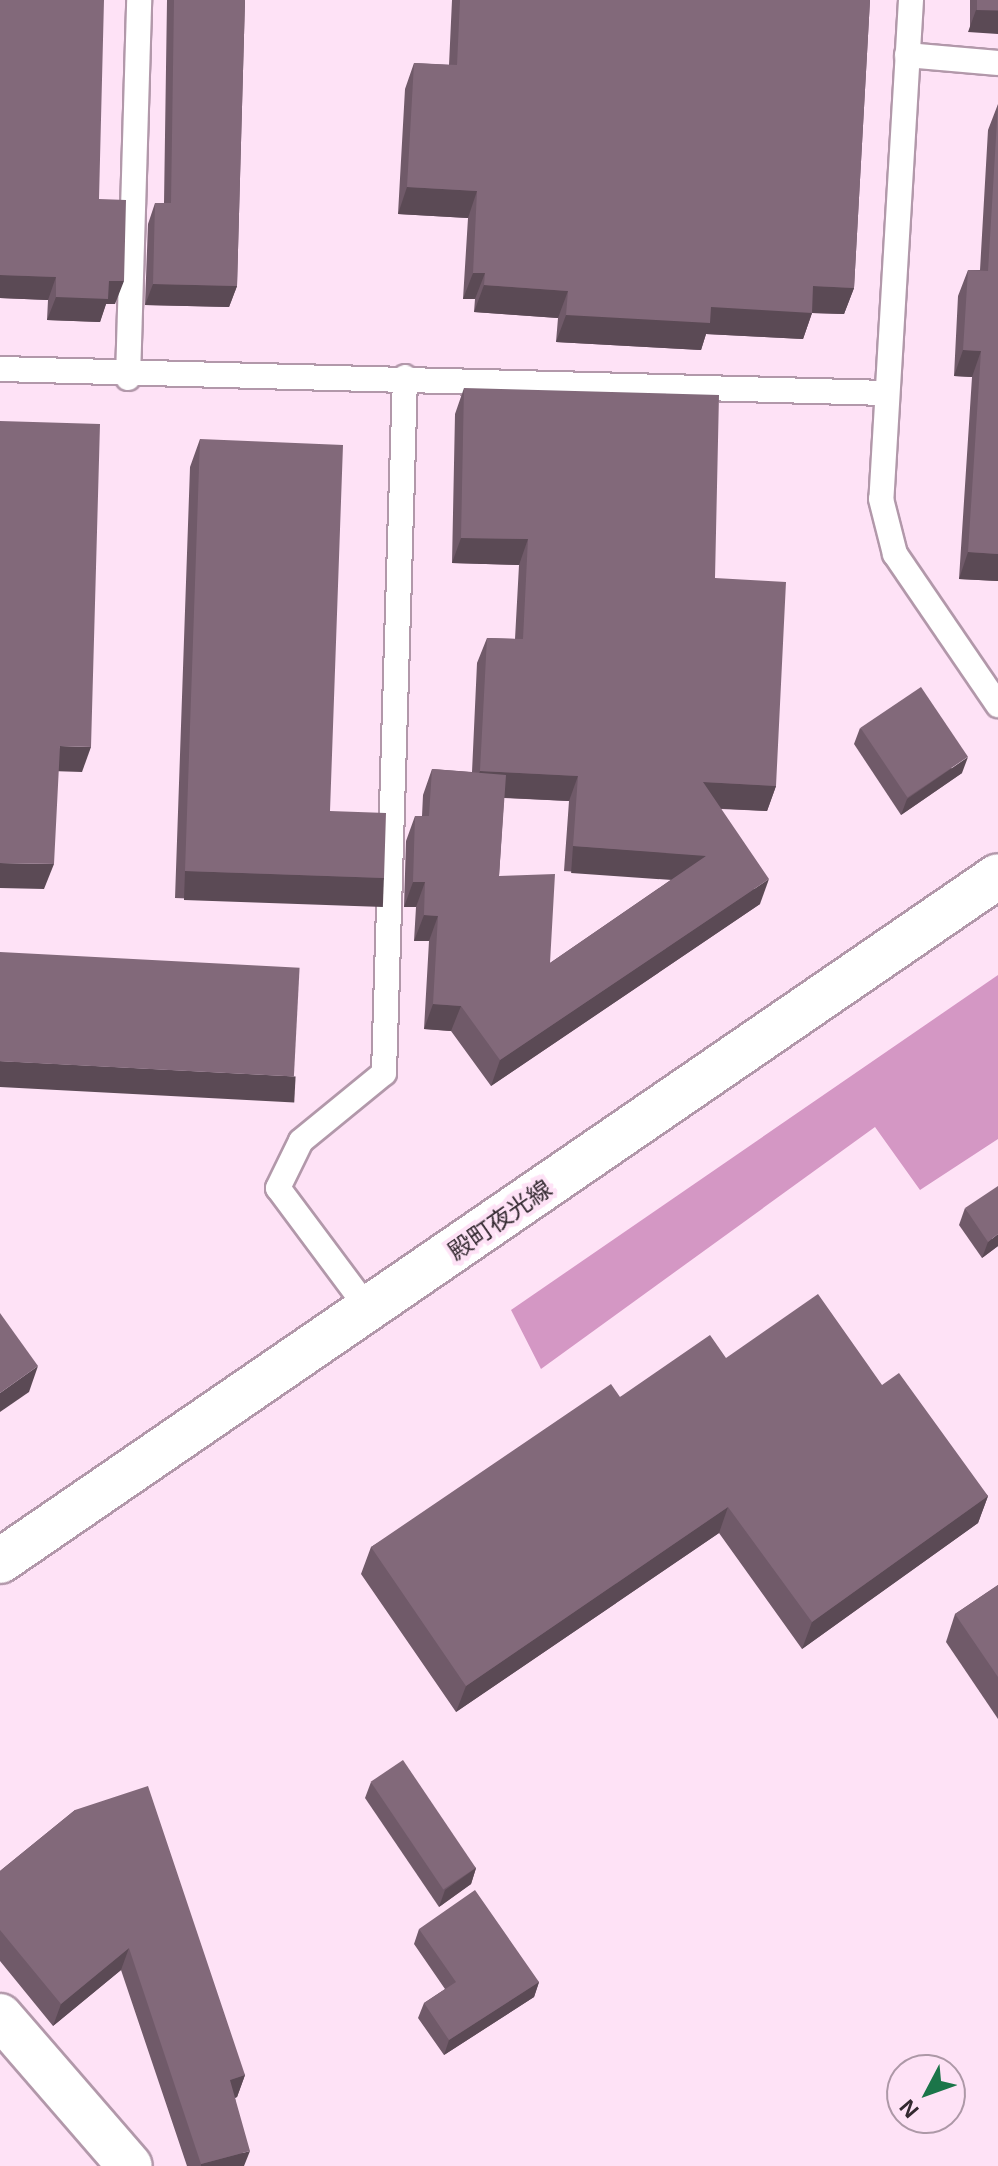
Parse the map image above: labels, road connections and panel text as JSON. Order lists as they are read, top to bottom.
{
  "streets": {
    "street": ["殿町夜光線"]
  },
  "north": "bottom left"
}
